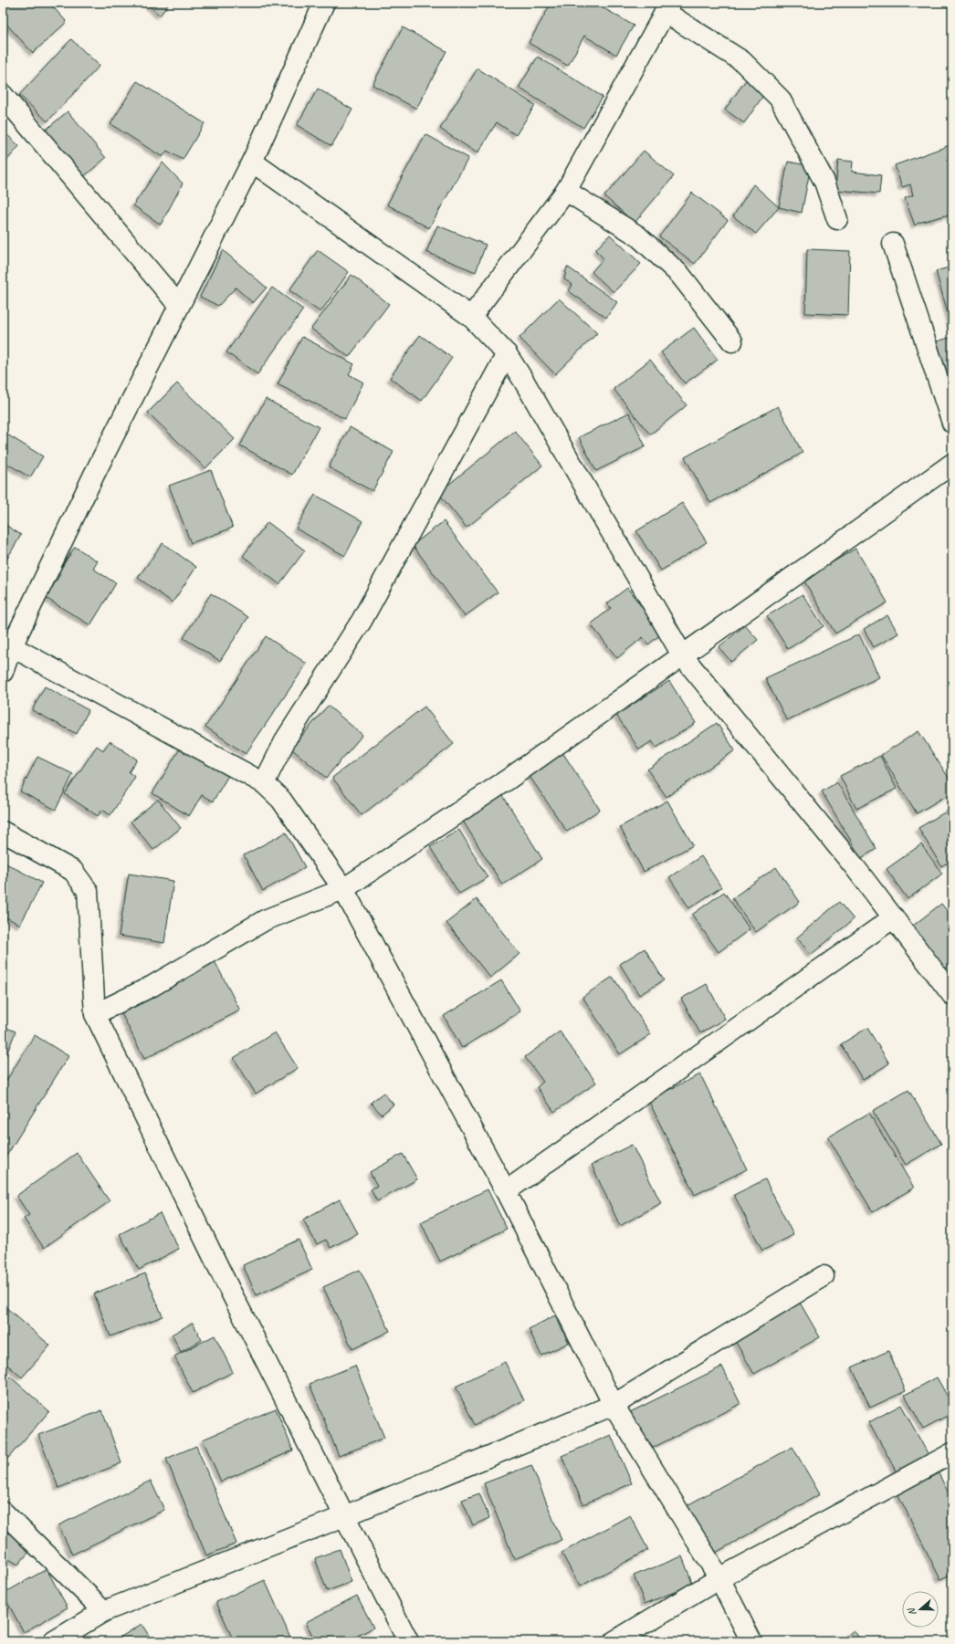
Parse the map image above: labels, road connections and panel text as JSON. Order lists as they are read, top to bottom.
{
  "north": "left"
}
